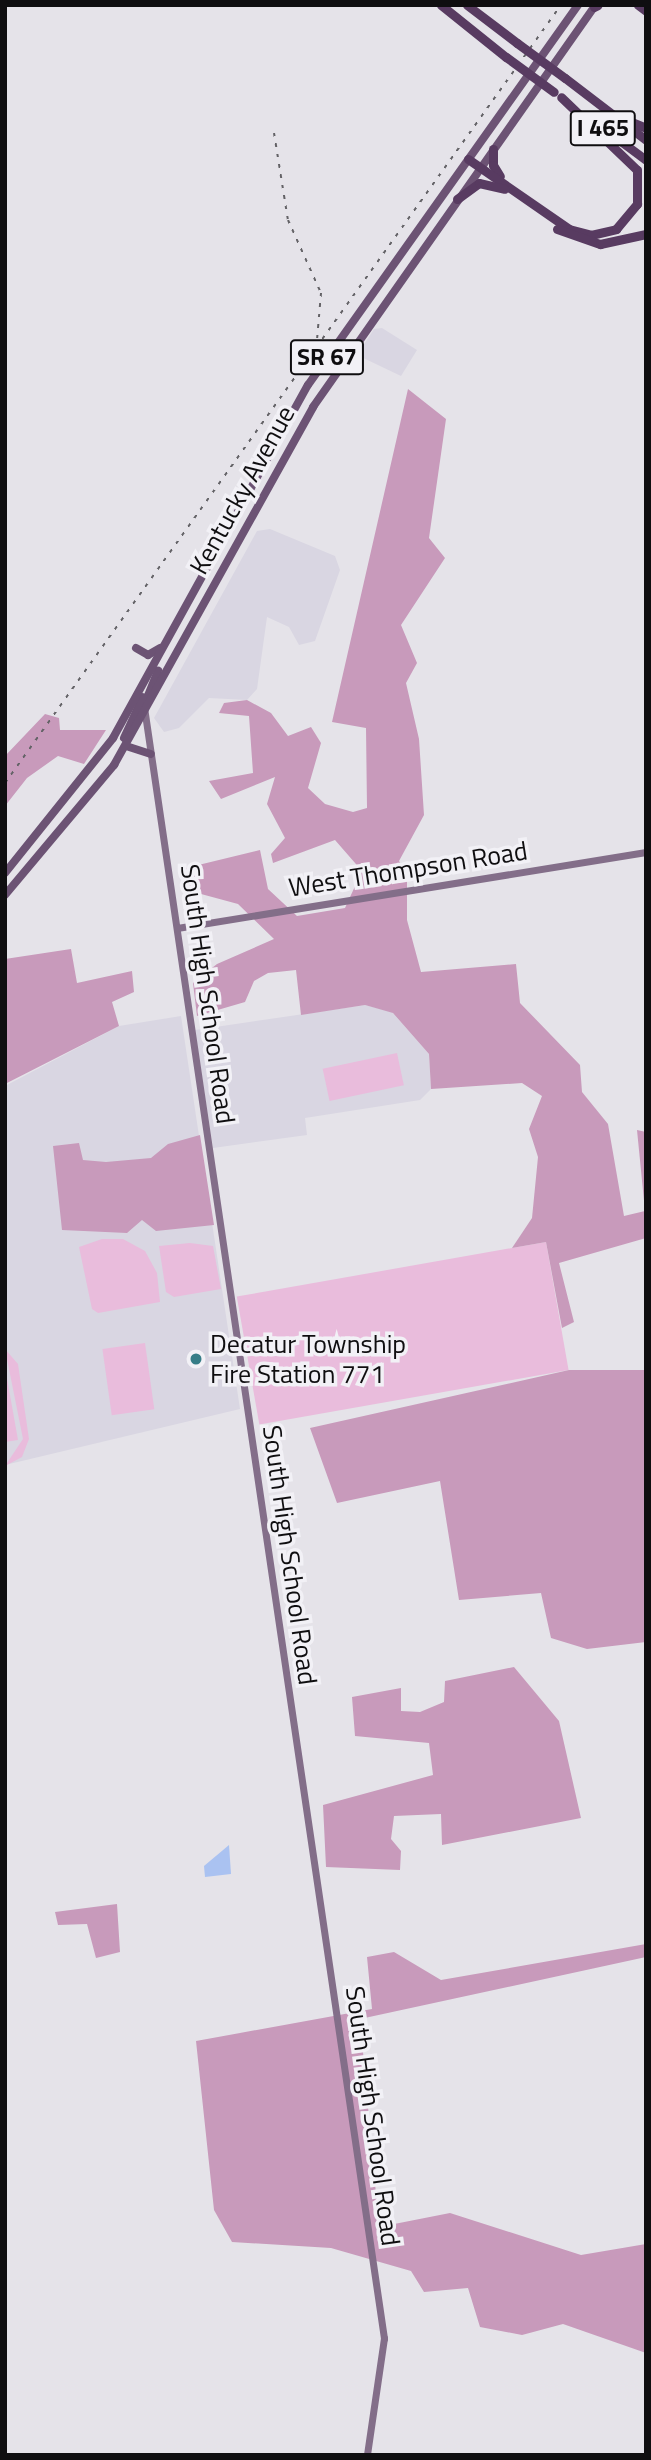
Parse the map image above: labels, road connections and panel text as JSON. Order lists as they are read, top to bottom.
{
  "streets": {
    "highway": ["I 465", "SR 67"],
    "main road": ["Kentucky Avenue", "West Thompson Road", "South High School Road"]
  },
  "crossings": [
    ["SR 67", "Kentucky Avenue"],
    ["Kentucky Avenue", "South High School Road"],
    ["West Thompson Road", "South High School Road"]
  ],
  "places": ["Decatur Township Fire Station 771"]
}
